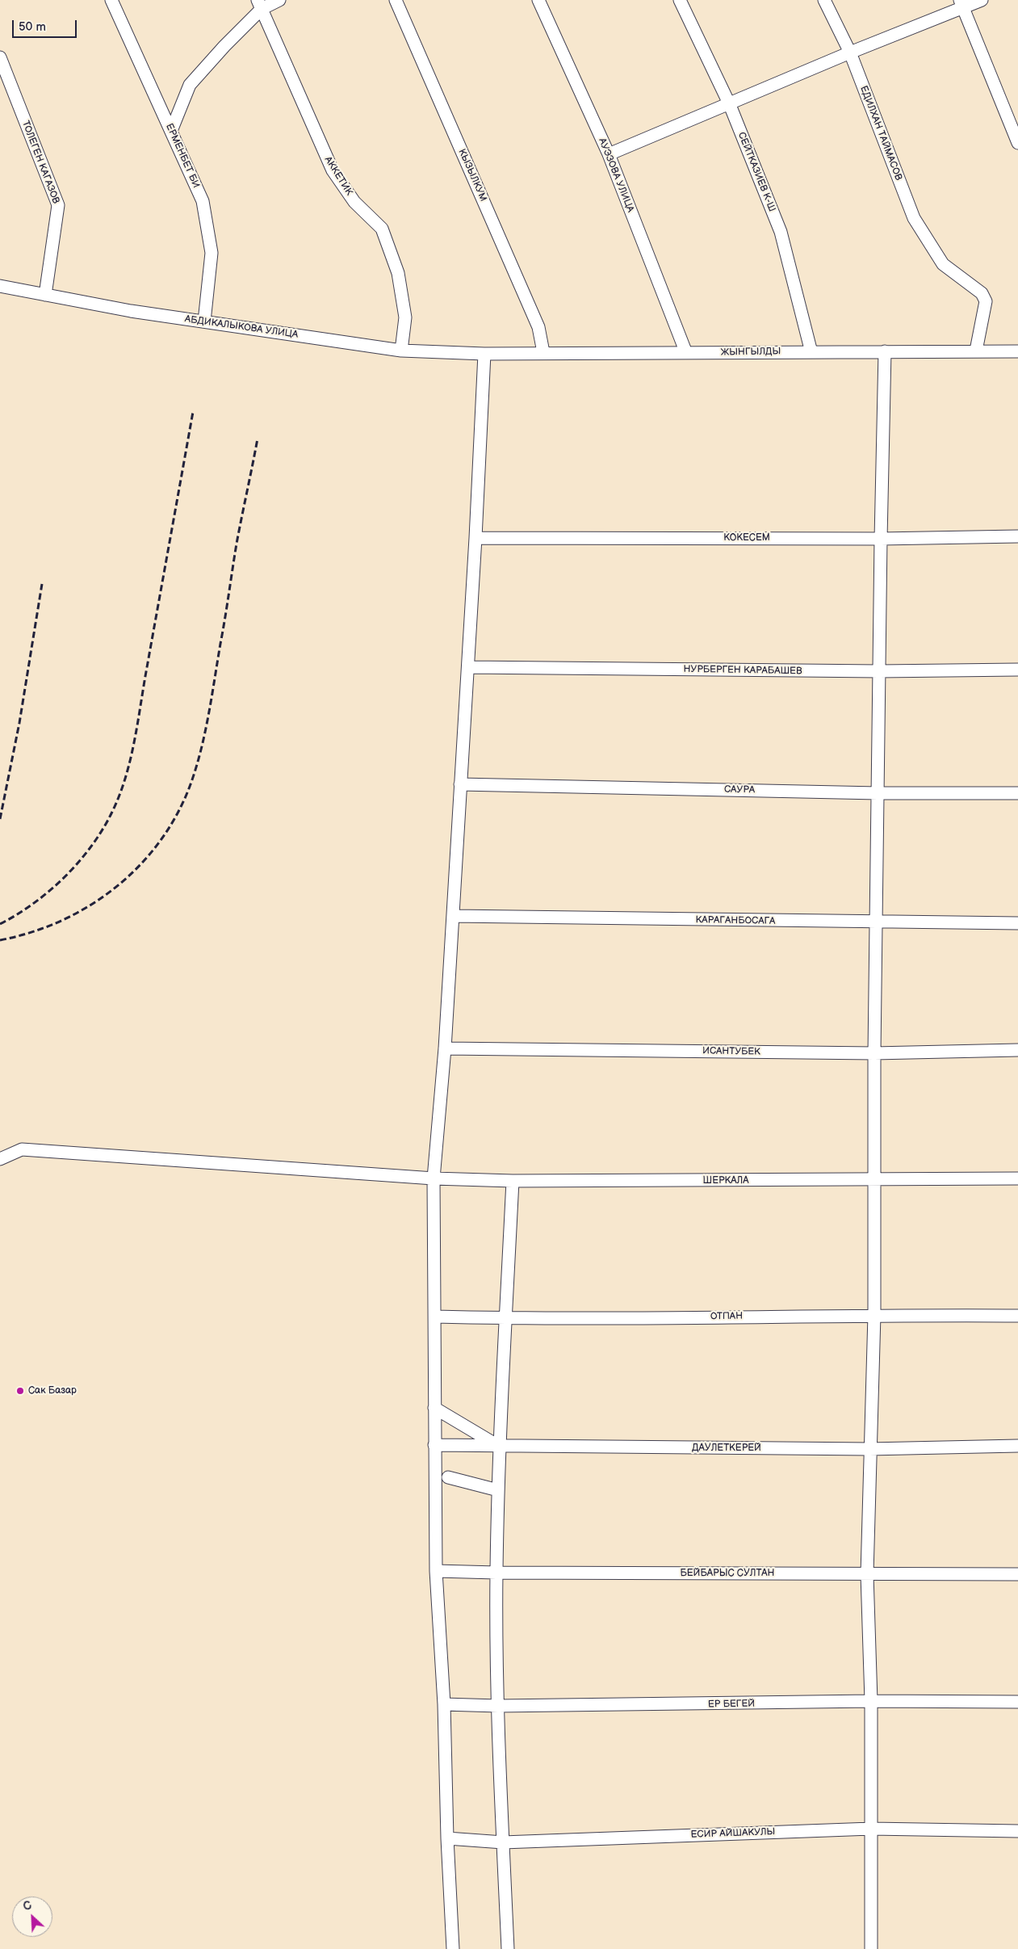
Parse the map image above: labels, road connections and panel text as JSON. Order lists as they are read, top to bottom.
{
  "streets": {
    "street": [
      "ЕДИЛХАН ТАЙМАСОВ",
      "ЕРМЕНБЕТ БИ",
      "ТОЛЕГЕН КАГАЗОВ",
      "СЕЙТКАЗИЕВ К-Ш",
      "КЫЗЫЛКУМ",
      "АУЭЗОВА УЛИЦА",
      "АККЕТИК",
      "АБДИКАЛЫКОВА УЛИЦА",
      "ЖЫНГЫЛДЫ",
      "КОКЕСЕМ",
      "НУРБЕРГЕН КАРАБАШЕВ",
      "САУРА",
      "КАРАГАНБОСАГА",
      "ИСАНТУБЕК",
      "ШЕРКАЛА",
      "ОТПАН",
      "ДАУЛЕТКЕРЕЙ",
      "БЕЙБАРЫС СУЛТАН",
      "ЕР БЕГЕЙ",
      "ЕСИР АЙШАКУЛЫ"
    ]
  },
  "crossings": [
    ["ЕДИЛХАН ТАЙМАСОВ", "ЖЫНГЫЛДЫ"],
    ["ЕРМЕНБЕТ БИ", "АБДИКАЛЫКОВА УЛИЦА"],
    ["ТОЛЕГЕН КАГАЗОВ", "АБДИКАЛЫКОВА УЛИЦА"],
    ["СЕЙТКАЗИЕВ К-Ш", "ЖЫНГЫЛДЫ"],
    ["КЫЗЫЛКУМ", "ЖЫНГЫЛДЫ"],
    ["АУЭЗОВА УЛИЦА", "ЖЫНГЫЛДЫ"],
    ["АККЕТИК", "АБДИКАЛЫКОВА УЛИЦА"],
    ["АБДИКАЛЫКОВА УЛИЦА", "ЖЫНГЫЛДЫ"]
  ],
  "places": ["Сак Базар"],
  "scale_bar": "50 m",
  "north": "top left"
}
